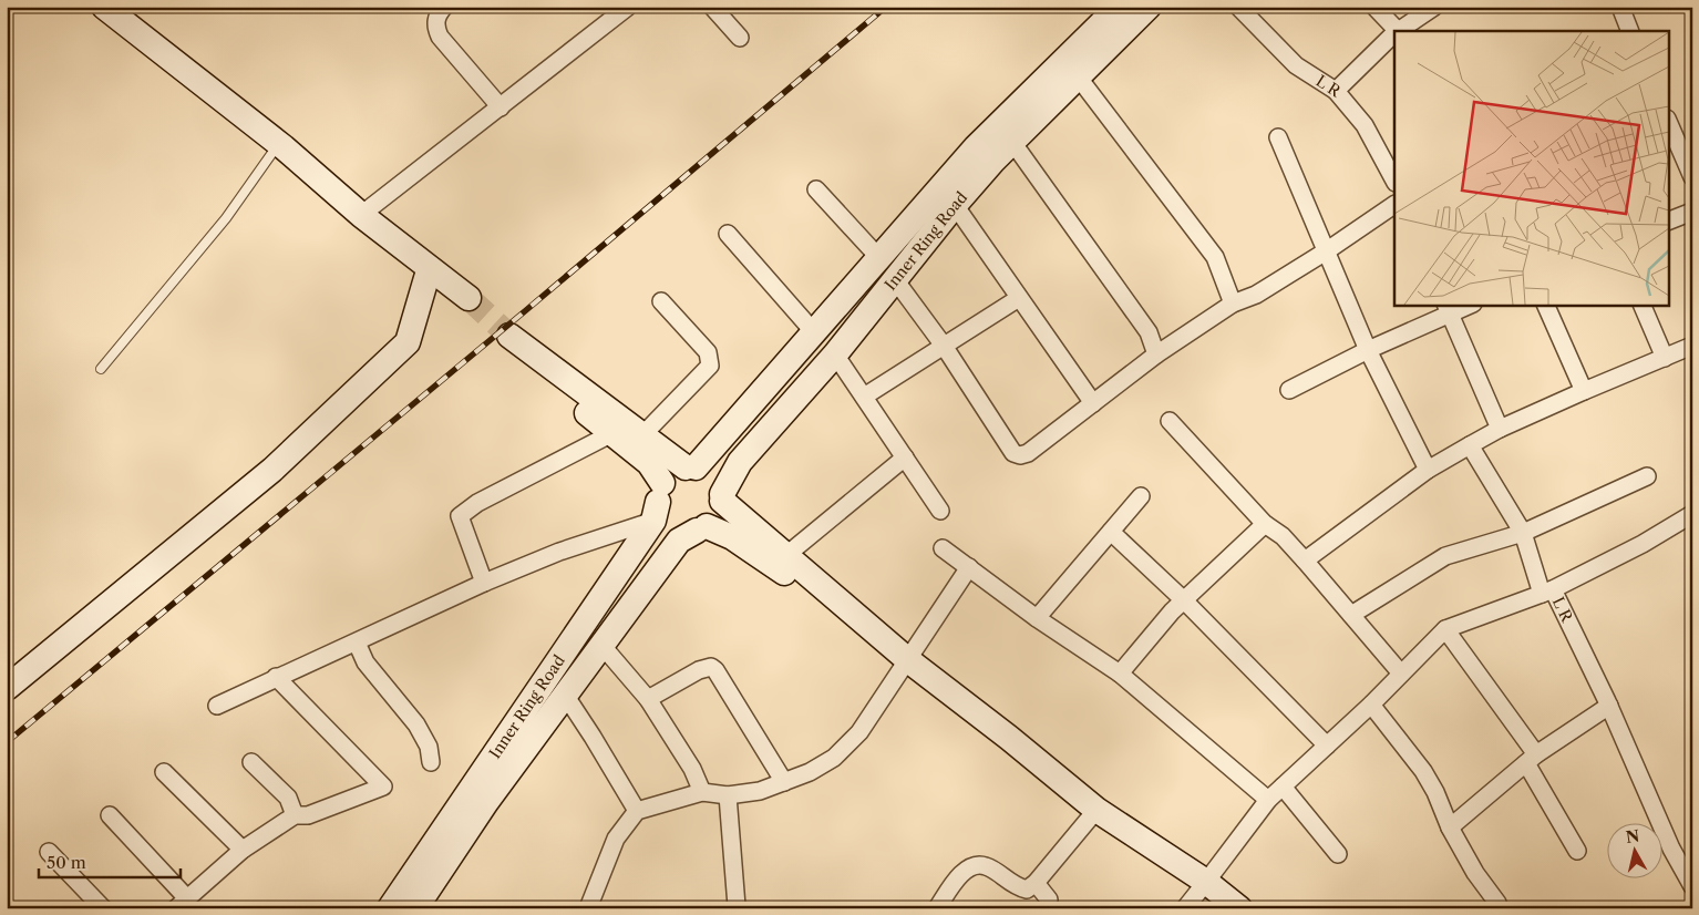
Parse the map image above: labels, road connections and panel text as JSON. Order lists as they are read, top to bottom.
{
  "streets": {
    "street": ["L R", "Inner Ring Road"]
  },
  "scale_bar": "50 m",
  "north": "top"
}
